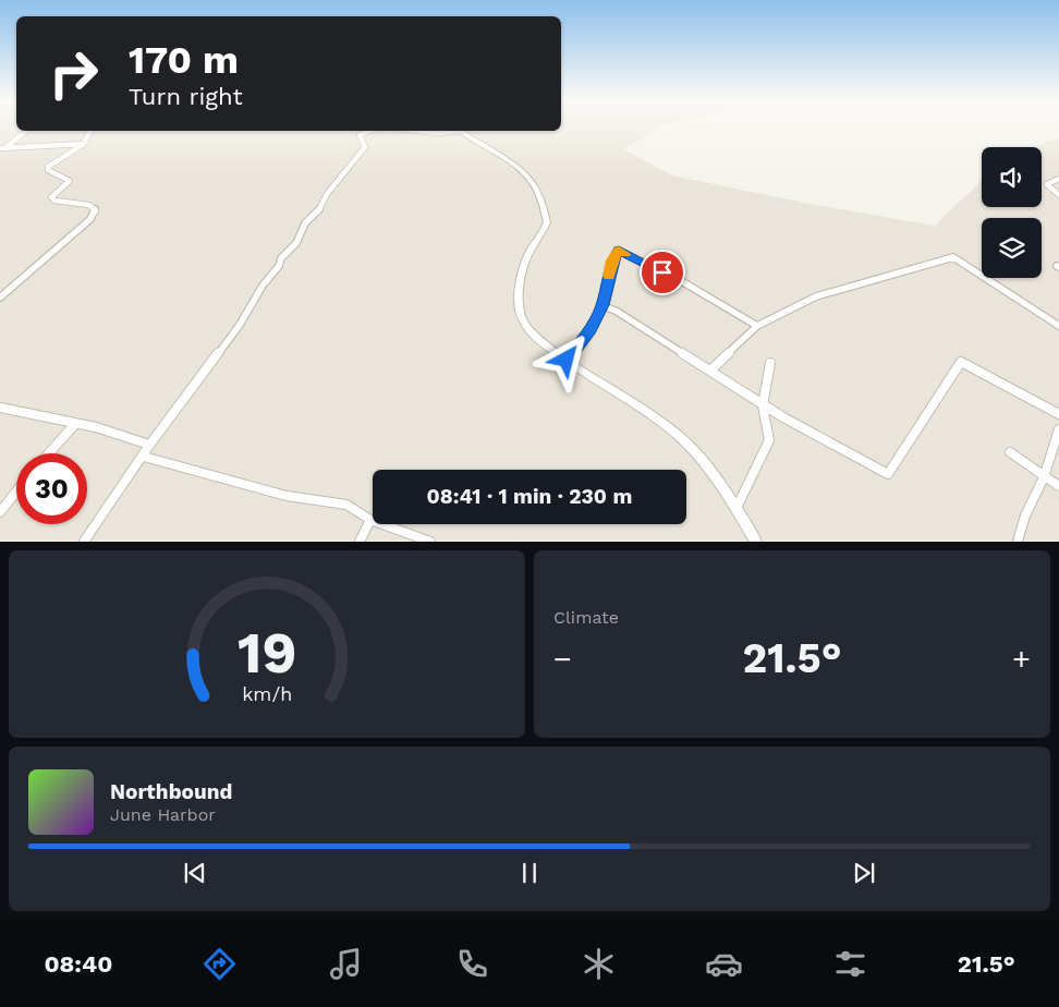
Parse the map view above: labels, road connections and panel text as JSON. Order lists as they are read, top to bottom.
{
  "page": {
    "turn": ["170 m", "Turn right"],
    "limit": "30",
    "trip": "08:41 · 1 min · 230 m",
    "tile": "Climate",
    "heat": ["−", "21.5°", "+"],
    "song": ["Northbound", "June Harbor"],
    "tabs": ["08:40", "21.5°"],
    "gauge": ["19", "km/h"]
  }
}
